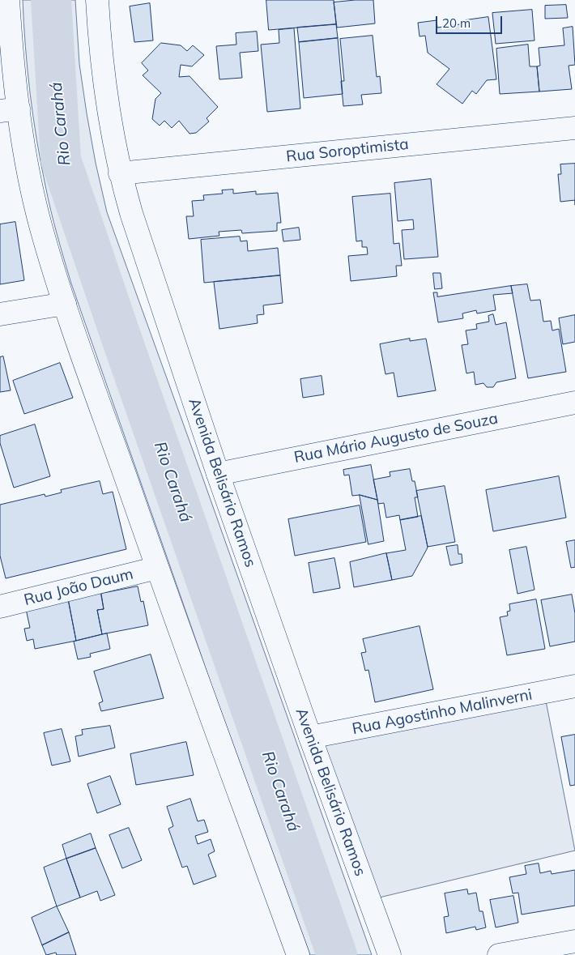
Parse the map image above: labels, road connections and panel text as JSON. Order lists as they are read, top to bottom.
{
  "streets": {
    "main road": [
      "Rua Soroptimista",
      "Rua Mário Augusto de Souza",
      "Avenida Belisário Ramos",
      "Rua João Daum",
      "Rua Agostinho Malinverni"
    ]
  },
  "crossings": [
    ["Rua Soroptimista", "Avenida Belisário Ramos"],
    ["Rua Mário Augusto de Souza", "Avenida Belisário Ramos"],
    ["Avenida Belisário Ramos", "Rua Agostinho Malinverni"]
  ],
  "water": ["Rio Carahá"],
  "scale_bar": "20 m"
}
